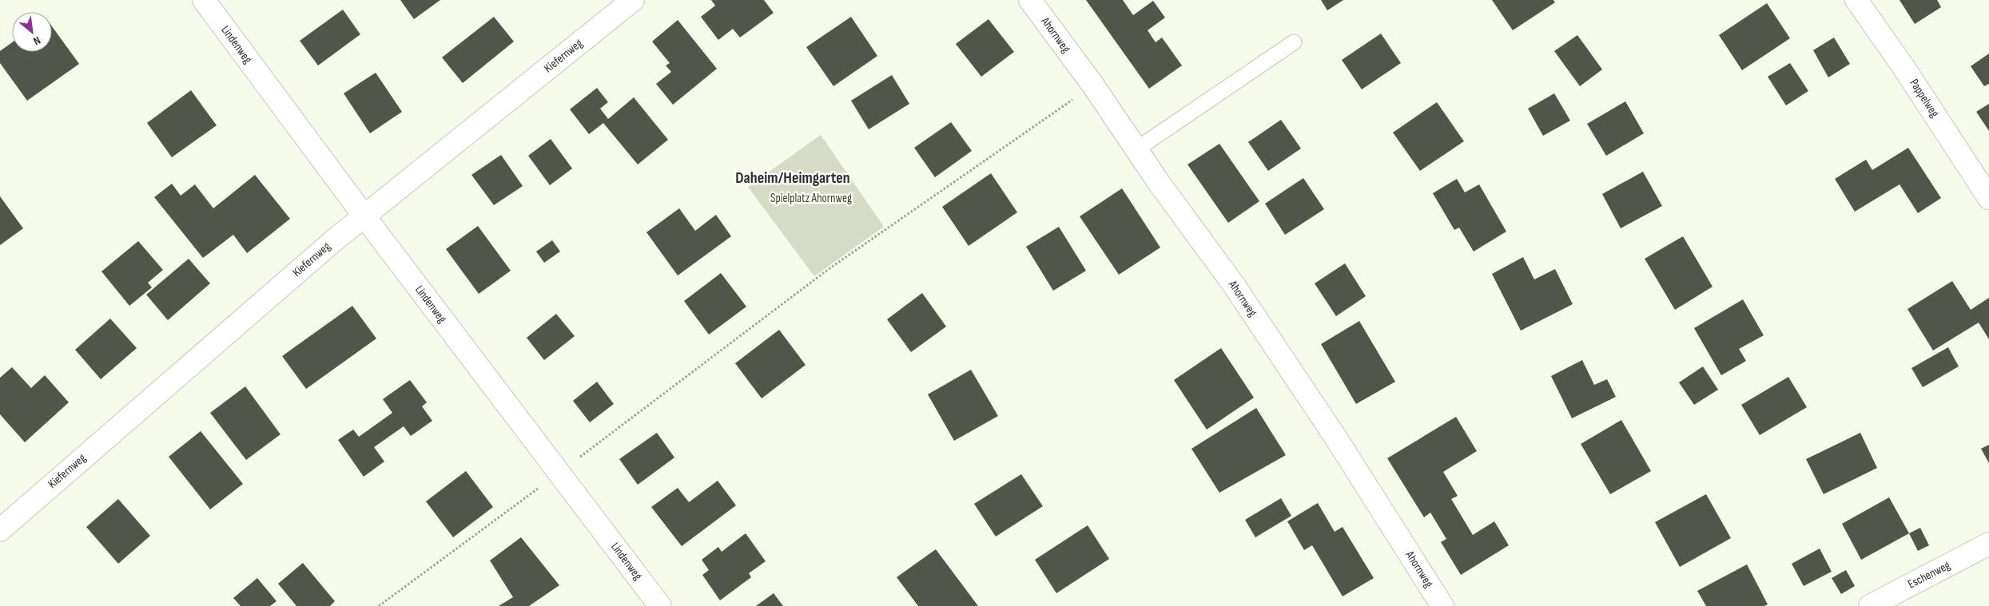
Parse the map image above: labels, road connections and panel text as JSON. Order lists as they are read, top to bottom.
{
  "streets": {
    "street": [
      "Ahornweg",
      "Lindenweg",
      "Kiefernweg",
      "Pappelweg",
      "Eschenweg"
    ]
  },
  "crossings": [
    ["Lindenweg", "Kiefernweg"]
  ],
  "districts": ["Daheim/Heimgarten"],
  "parks": ["Spielplatz Ahornweg"],
  "north": "bottom right"
}
